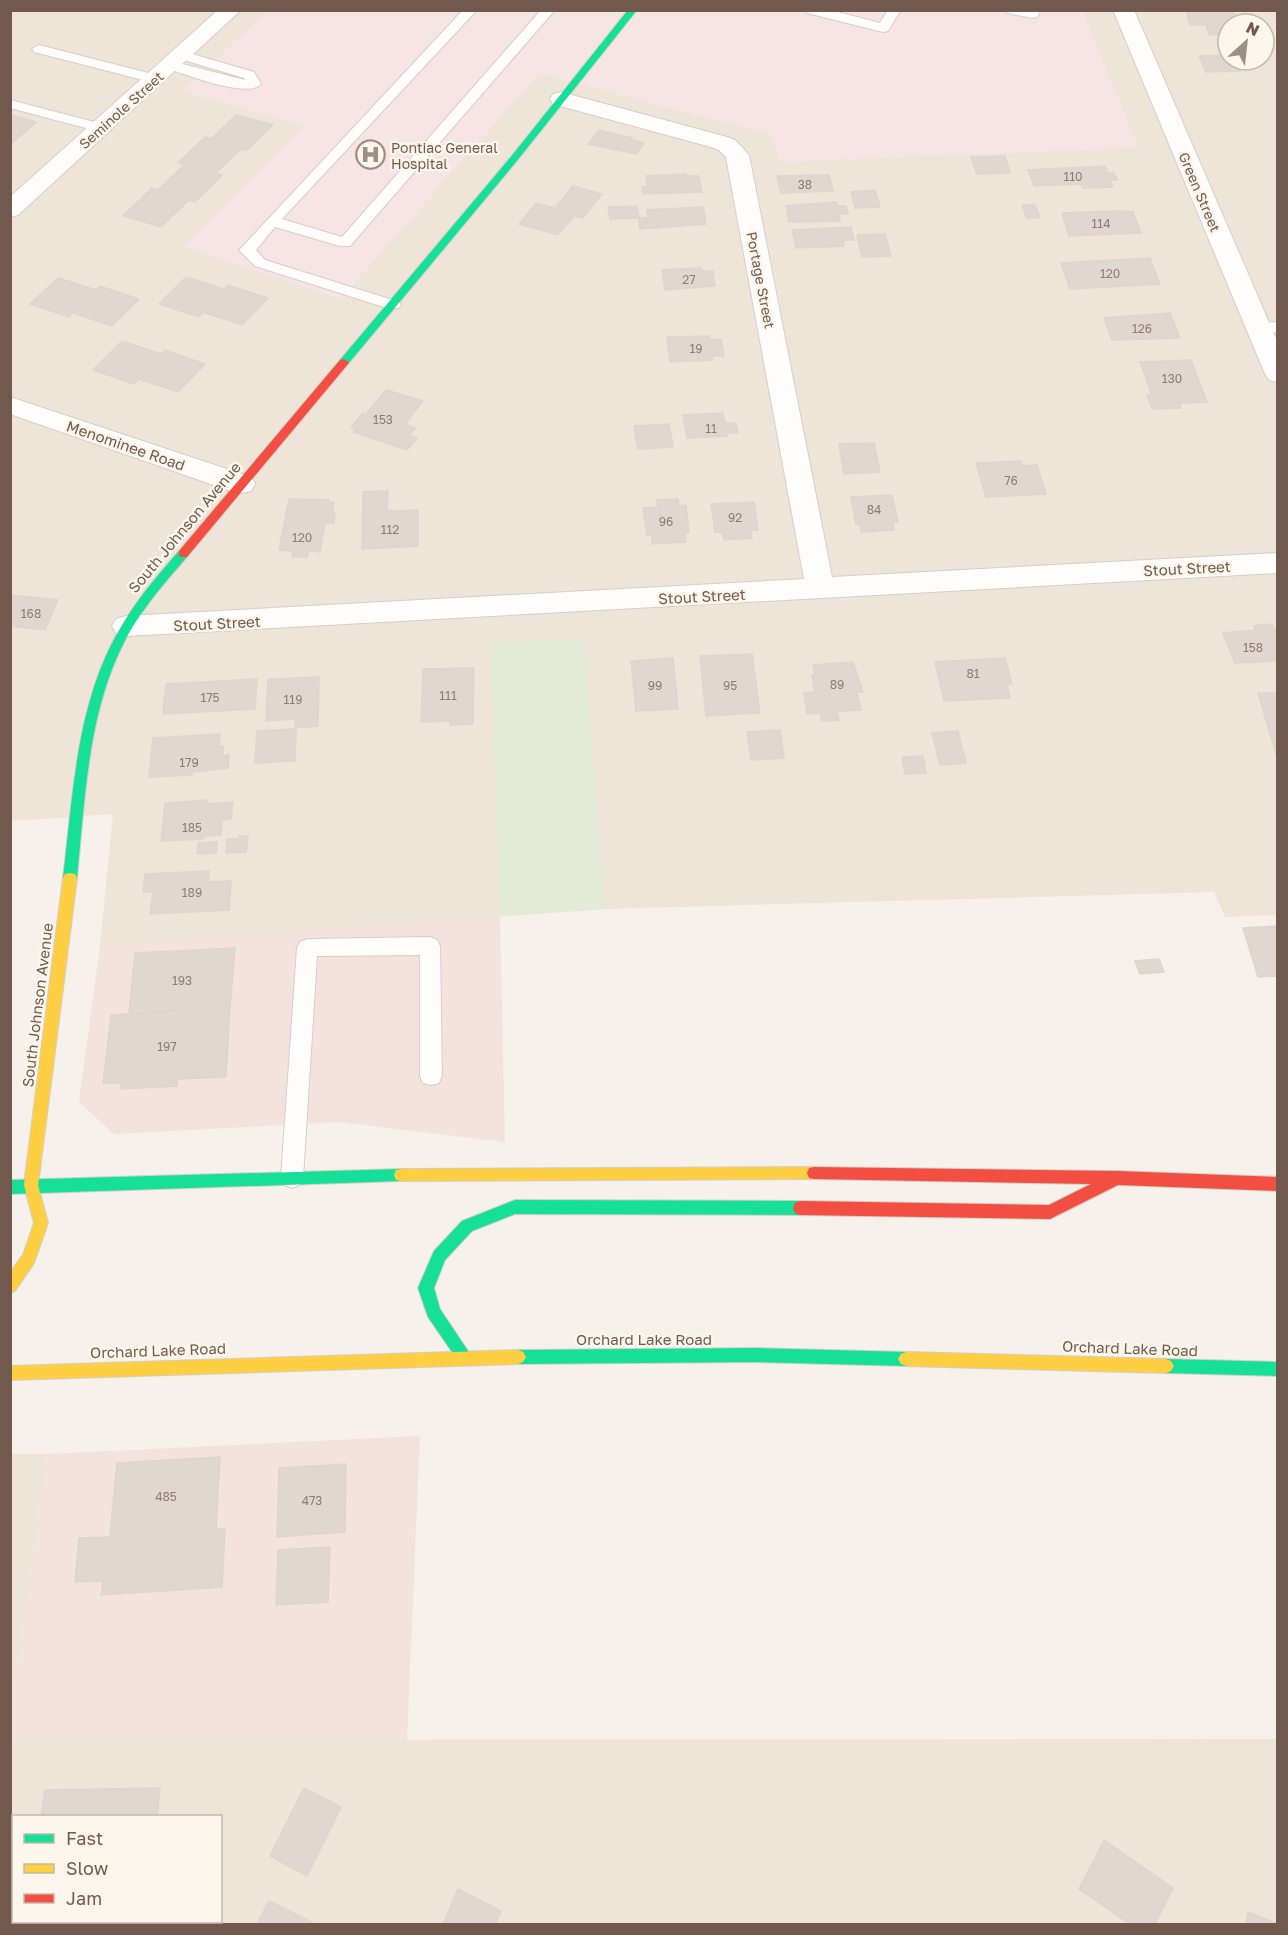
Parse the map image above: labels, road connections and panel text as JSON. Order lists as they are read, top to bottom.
{
  "streets": {
    "main road": ["South Johnson Avenue", "Orchard Lake Road"],
    "street": [
      "Seminole Street",
      "Green Street",
      "Portage Street",
      "Menominee Road",
      "Stout Street"
    ]
  },
  "crossings": [
    ["Portage Street", "South Johnson Avenue"],
    ["Portage Street", "Stout Street"],
    ["Menominee Road", "South Johnson Avenue"],
    ["South Johnson Avenue", "Stout Street"]
  ],
  "places": {
    "hospital": ["Pontiac General Hospital"]
  },
  "house_numbers": [
    "110",
    "38",
    "114",
    "120",
    "27",
    "126",
    "19",
    "130",
    "153",
    "11",
    "76",
    "84",
    "92",
    "96",
    "112",
    "120",
    "168",
    "158",
    "81",
    "89",
    "99",
    "95",
    "111",
    "175",
    "119",
    "179",
    "185",
    "189",
    "193",
    "197",
    "485",
    "473"
  ],
  "legend": ["Fast", "Slow", "Jam"],
  "north": "top right"
}
